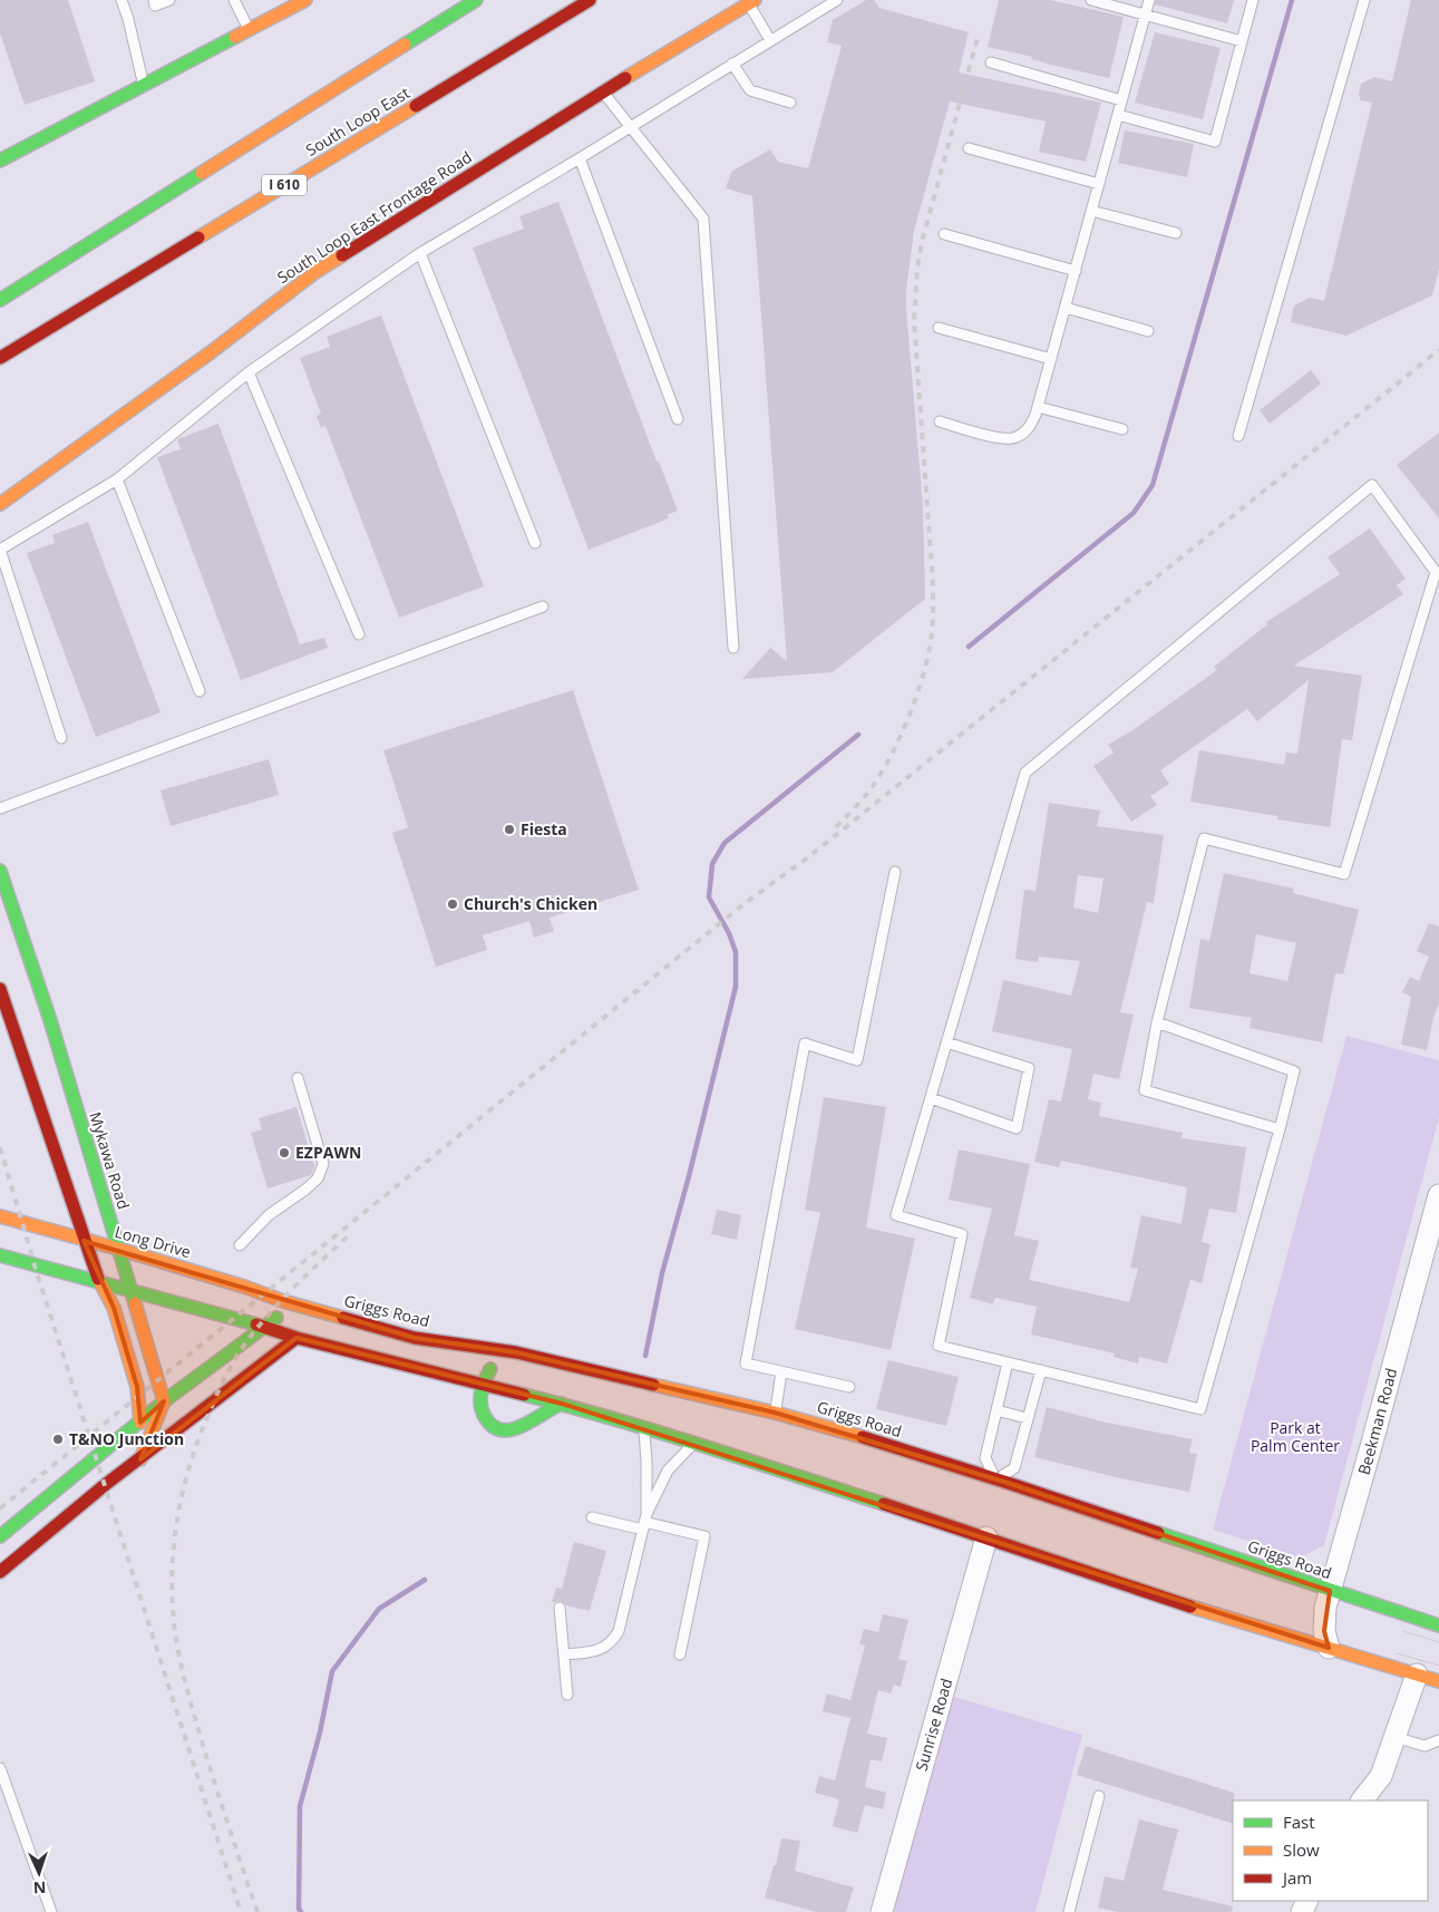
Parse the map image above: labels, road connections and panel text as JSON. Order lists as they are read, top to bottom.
{
  "streets": {
    "main road": [
      "South Loop East",
      "I 610",
      "South Loop East Frontage Road",
      "Mykawa Road",
      "Long Drive",
      "Griggs Road"
    ],
    "street": ["Beekman Road", "Sunrise Road"]
  },
  "crossings": [
    ["Mykawa Road", "Long Drive"],
    ["Long Drive", "Griggs Road"],
    ["Griggs Road", "Beekman Road"]
  ],
  "parks": ["Park at Palm Center"],
  "places": [
    "Fiesta",
    "Church's Chicken",
    "EZPAWN",
    "T&NO Junction"
  ],
  "legend": ["Fast", "Slow", "Jam"],
  "north": "bottom"
}
